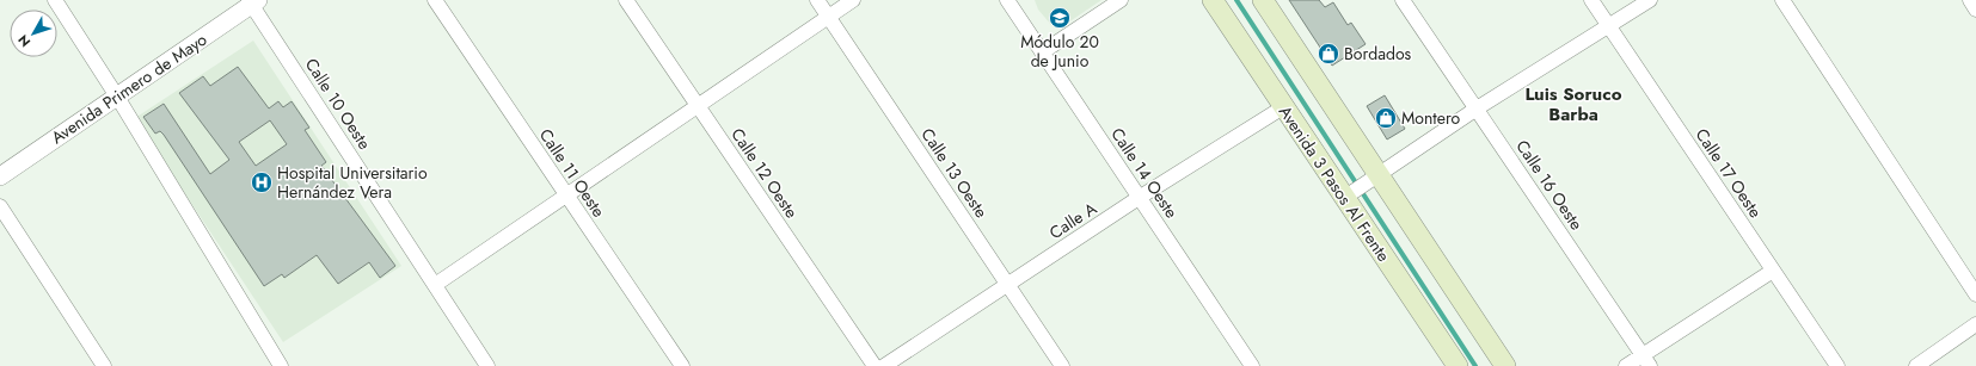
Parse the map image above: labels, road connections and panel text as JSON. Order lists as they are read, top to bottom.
{
  "streets": {
    "main road": ["Avenida 3 Pasos Al Frente"],
    "street": [
      "Avenida Primero de Mayo",
      "Calle 10 Oeste",
      "Calle 11 Oeste",
      "Calle 12 Oeste",
      "Calle 13 Oeste",
      "Calle 14 Oeste",
      "Calle 17 Oeste",
      "Calle 16 Oeste",
      "Calle A"
    ]
  },
  "crossings": [
    ["Avenida Primero de Mayo", "Calle 10 Oeste"],
    ["Calle 13 Oeste", "Calle A"],
    ["Calle 14 Oeste", "Calle A"],
    ["Avenida 3 Pasos Al Frente", "Calle A"]
  ],
  "districts": ["Luis Soruco Barba"],
  "places": {
    "school or university": ["Módulo 20 de Junio"],
    "shop": ["Bordados", "Montero"],
    "hospital": ["Hospital Universitario Hernández Vera"]
  },
  "north": "bottom left"
}
